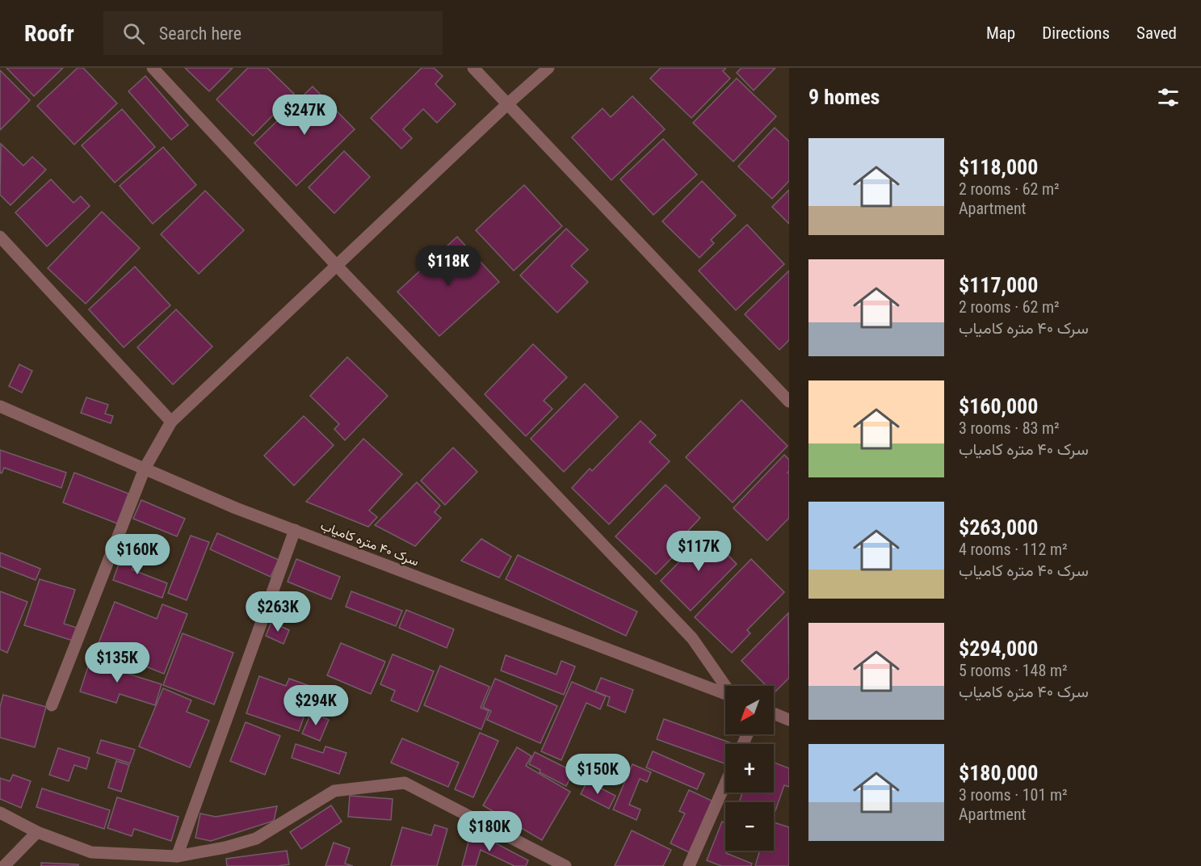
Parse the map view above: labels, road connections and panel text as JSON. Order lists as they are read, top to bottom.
{
  "streets": {
    "street": ["سرک ۴۰ متره کامیاب"]
  },
  "north": "bottom left",
  "page": {
    "header": "Roofr",
    "search": "Search here",
    "nav": ["Map", "Directions", "Saved"],
    "heading": "9 homes",
    "price": [
      "$247K",
      "$118K",
      "$117K",
      "$160K",
      "$263K",
      "$135K",
      "$294K",
      "$150K",
      "$180K"
    ],
    "list": [
      {
        "name": "$118,000",
        "note": "2 rooms · 62 m² · Apartment"
      },
      {
        "name": "$117,000",
        "note": "2 rooms · 62 m² · سرک ۴۰ متره کامیاب"
      },
      {
        "name": "$160,000",
        "note": "3 rooms · 83 m² · سرک ۴۰ متره کامیاب"
      },
      {
        "name": "$263,000",
        "note": "4 rooms · 112 m² · سرک ۴۰ متره کامیاب"
      },
      {
        "name": "$294,000",
        "note": "5 rooms · 148 m² · سرک ۴۰ متره کامیاب"
      },
      {
        "name": "$180,000",
        "note": "3 rooms · 101 m² · Apartment"
      }
    ],
    "map_buttons": ["+", "−"]
  }
}
